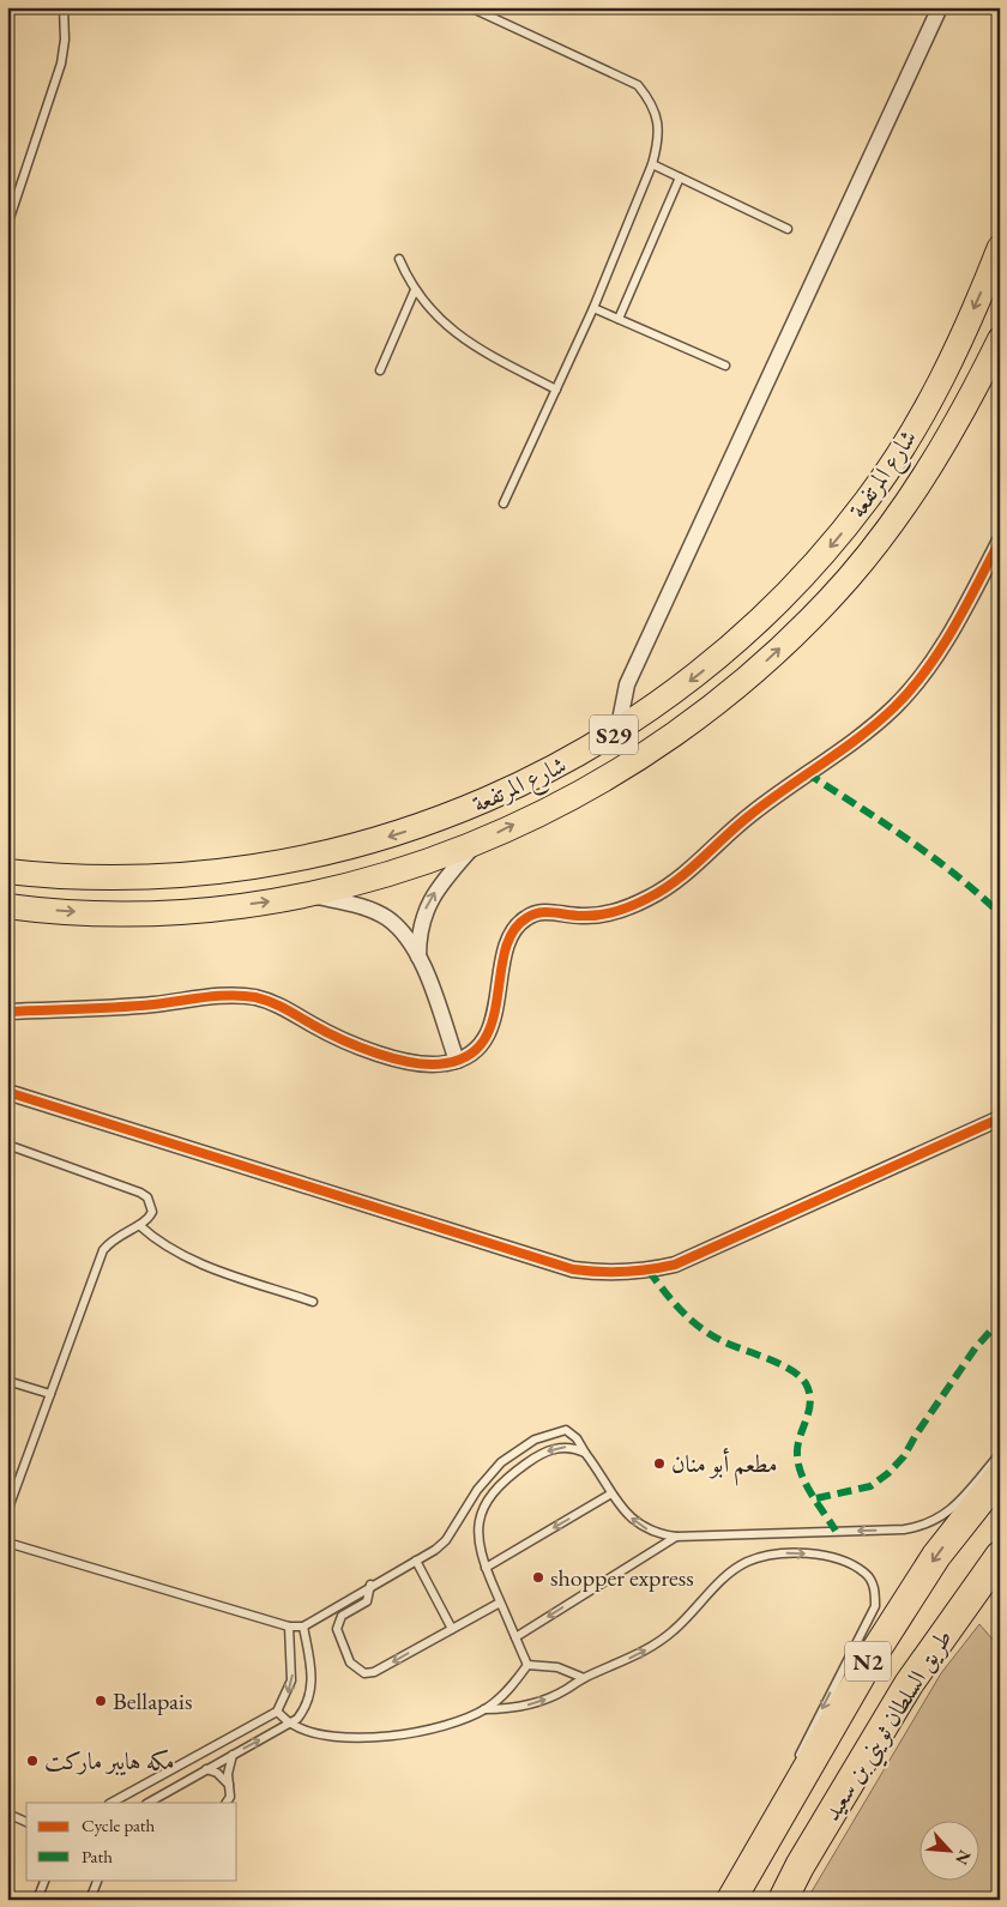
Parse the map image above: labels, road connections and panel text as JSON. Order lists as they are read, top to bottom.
{
  "streets": {
    "highway": ["N2", "طريق السلطان ثويني بن سعيد"],
    "main road": ["شارع المرتفعة", "S29"]
  },
  "places": [
    "مطعم أبو منان",
    "shopper express",
    "Bellapais",
    "مكه هايبر ماركت"
  ],
  "legend": ["Cycle path", "Path"],
  "north": "bottom right"
}
